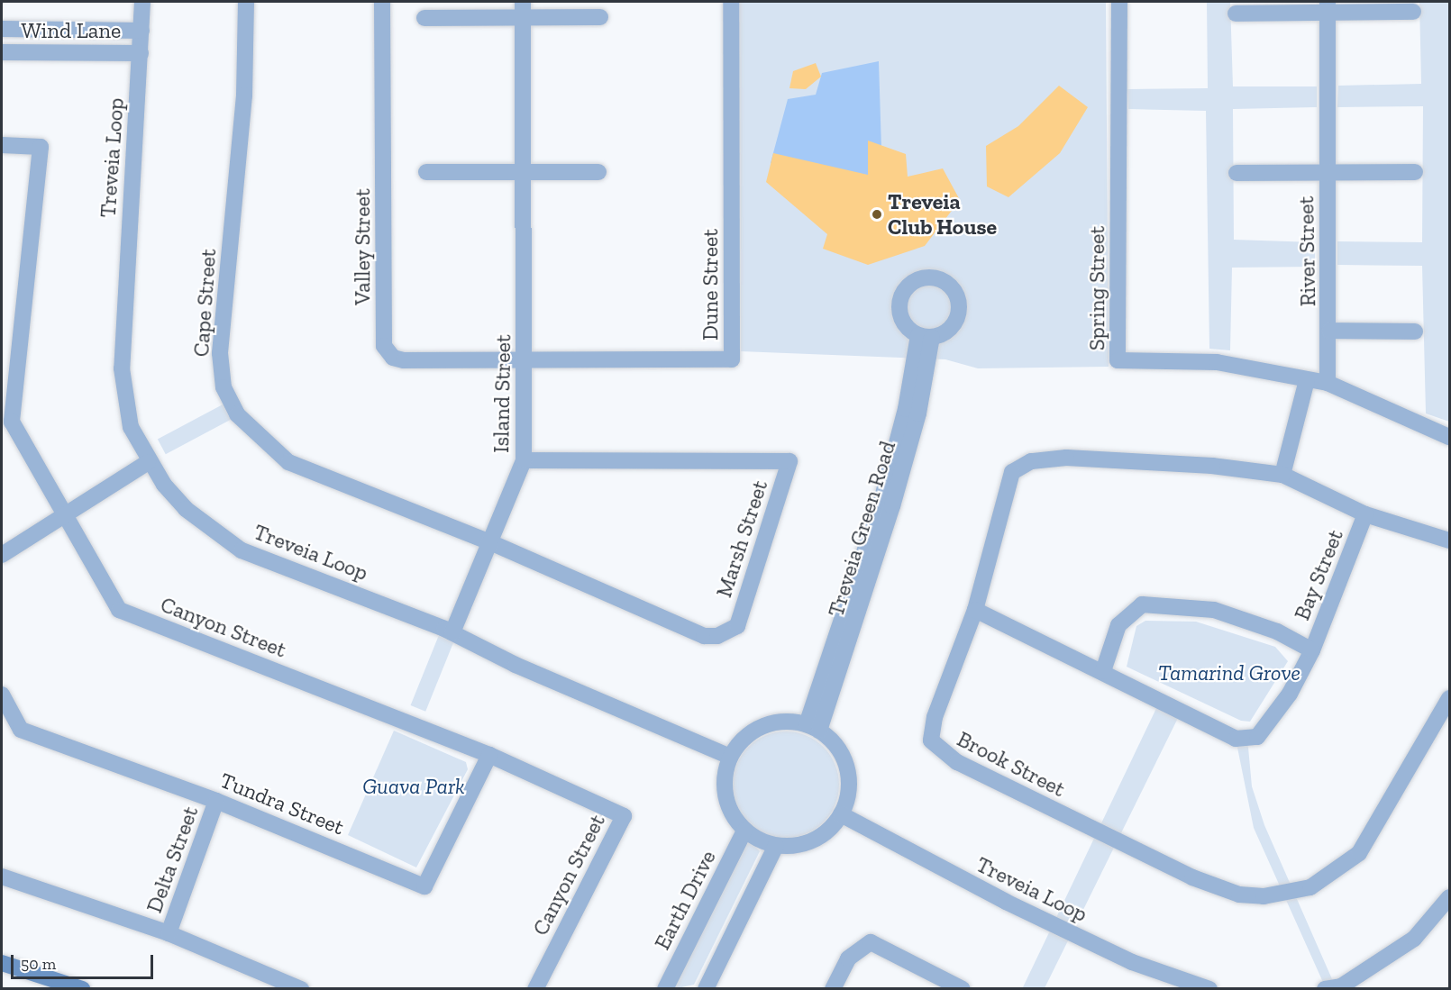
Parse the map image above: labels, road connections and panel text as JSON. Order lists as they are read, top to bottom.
{
  "streets": {
    "street": [
      "Wind Lane",
      "Treveia Loop",
      "Valley Street",
      "River Street",
      "Dune Street",
      "Spring Street",
      "Cape Street",
      "Island Street",
      "Treveia Green Road",
      "Marsh Street",
      "Bay Street",
      "Canyon Street",
      "Brook Street",
      "Tundra Street",
      "Delta Street",
      "Earth Drive"
    ]
  },
  "crossings": [
    ["Wind Lane", "Treveia Loop"],
    ["Treveia Loop", "Island Street"],
    ["Treveia Loop", "Treveia Green Road"],
    ["Treveia Loop", "Earth Drive"],
    ["Valley Street", "Dune Street"],
    ["Valley Street", "Island Street"],
    ["River Street", "Spring Street"],
    ["Dune Street", "Island Street"],
    ["Cape Street", "Island Street"],
    ["Cape Street", "Marsh Street"],
    ["Island Street", "Marsh Street"],
    ["Treveia Green Road", "Earth Drive"],
    ["Bay Street", "Brook Street"],
    ["Canyon Street", "Tundra Street"],
    ["Tundra Street", "Delta Street"]
  ],
  "parks": ["Tamarind Grove", "Guava Park"],
  "places": ["Treveia Club House"],
  "scale_bar": "50 m"
}
